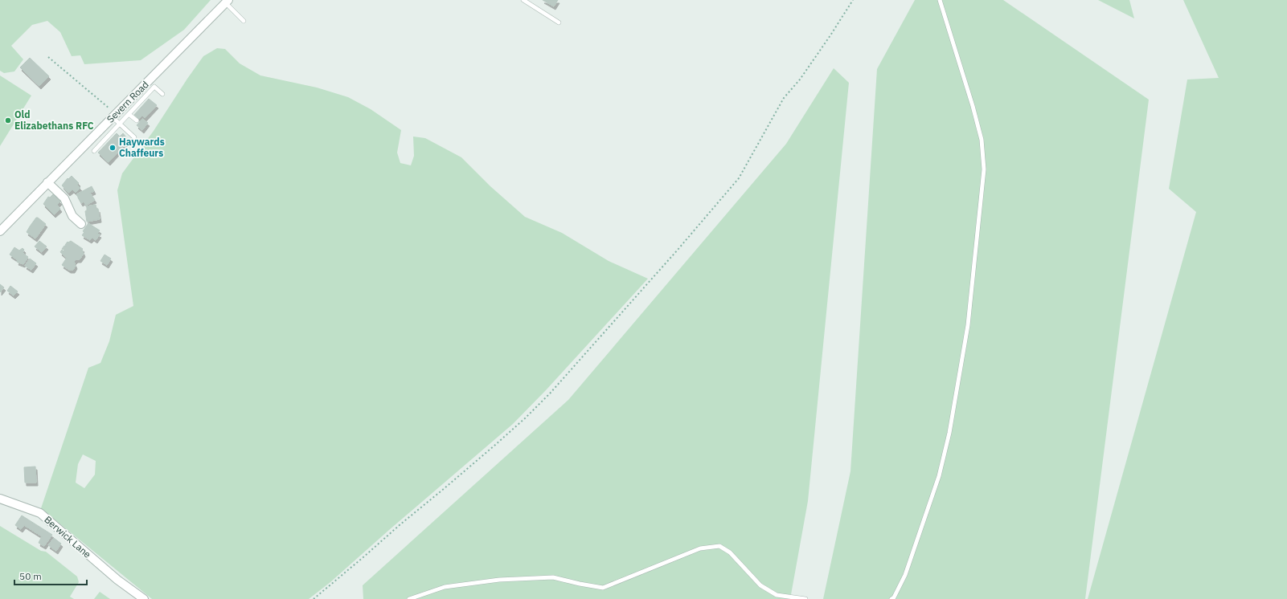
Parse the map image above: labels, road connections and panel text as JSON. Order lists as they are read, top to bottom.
{
  "streets": {
    "street": ["Severn Road", "Berwick Lane"]
  },
  "places": ["Old Elizabethans RFC", "Haywards Chaffeurs"],
  "scale_bar": "50 m"
}
